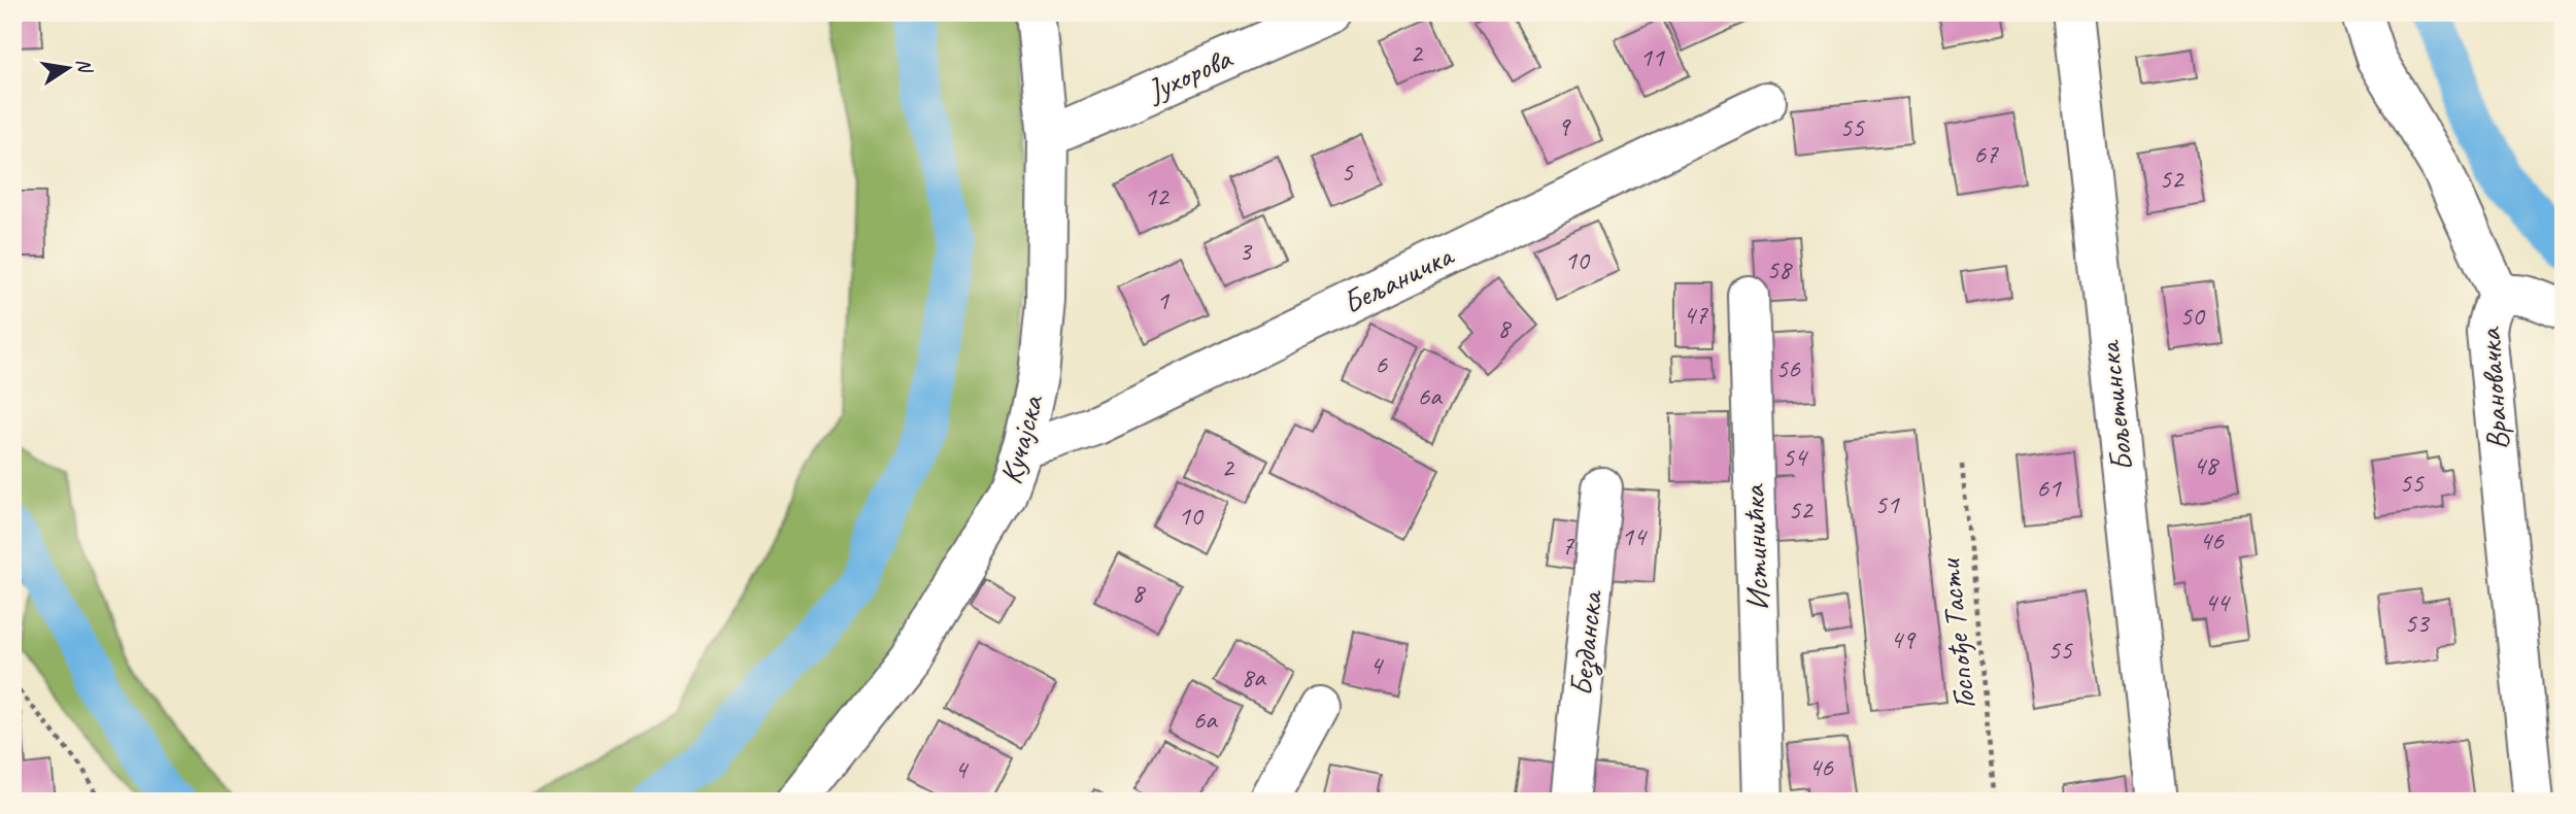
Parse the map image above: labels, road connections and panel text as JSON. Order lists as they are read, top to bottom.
{
  "streets": {
    "street": [
      "Јухорова",
      "Бељаничка",
      "Врановачка",
      "Бољетинска",
      "Кучајска",
      "Истинићка",
      "Безданска"
    ],
    "path": ["Госпође Тасти"]
  },
  "crossings": [
    ["Јухорова", "Кучајска"],
    ["Бељаничка", "Кучајска"]
  ],
  "house_numbers": [
    "2",
    "11",
    "9",
    "55",
    "67",
    "5",
    "52",
    "12",
    "3",
    "10",
    "58",
    "1",
    "47",
    "50",
    "8",
    "6",
    "56",
    "6a",
    "54",
    "48",
    "2",
    "55",
    "61",
    "51",
    "52",
    "10",
    "14",
    "46",
    "7",
    "8",
    "44",
    "53",
    "49",
    "55",
    "4",
    "8a",
    "6a",
    "46",
    "4"
  ],
  "north": "right"
}
